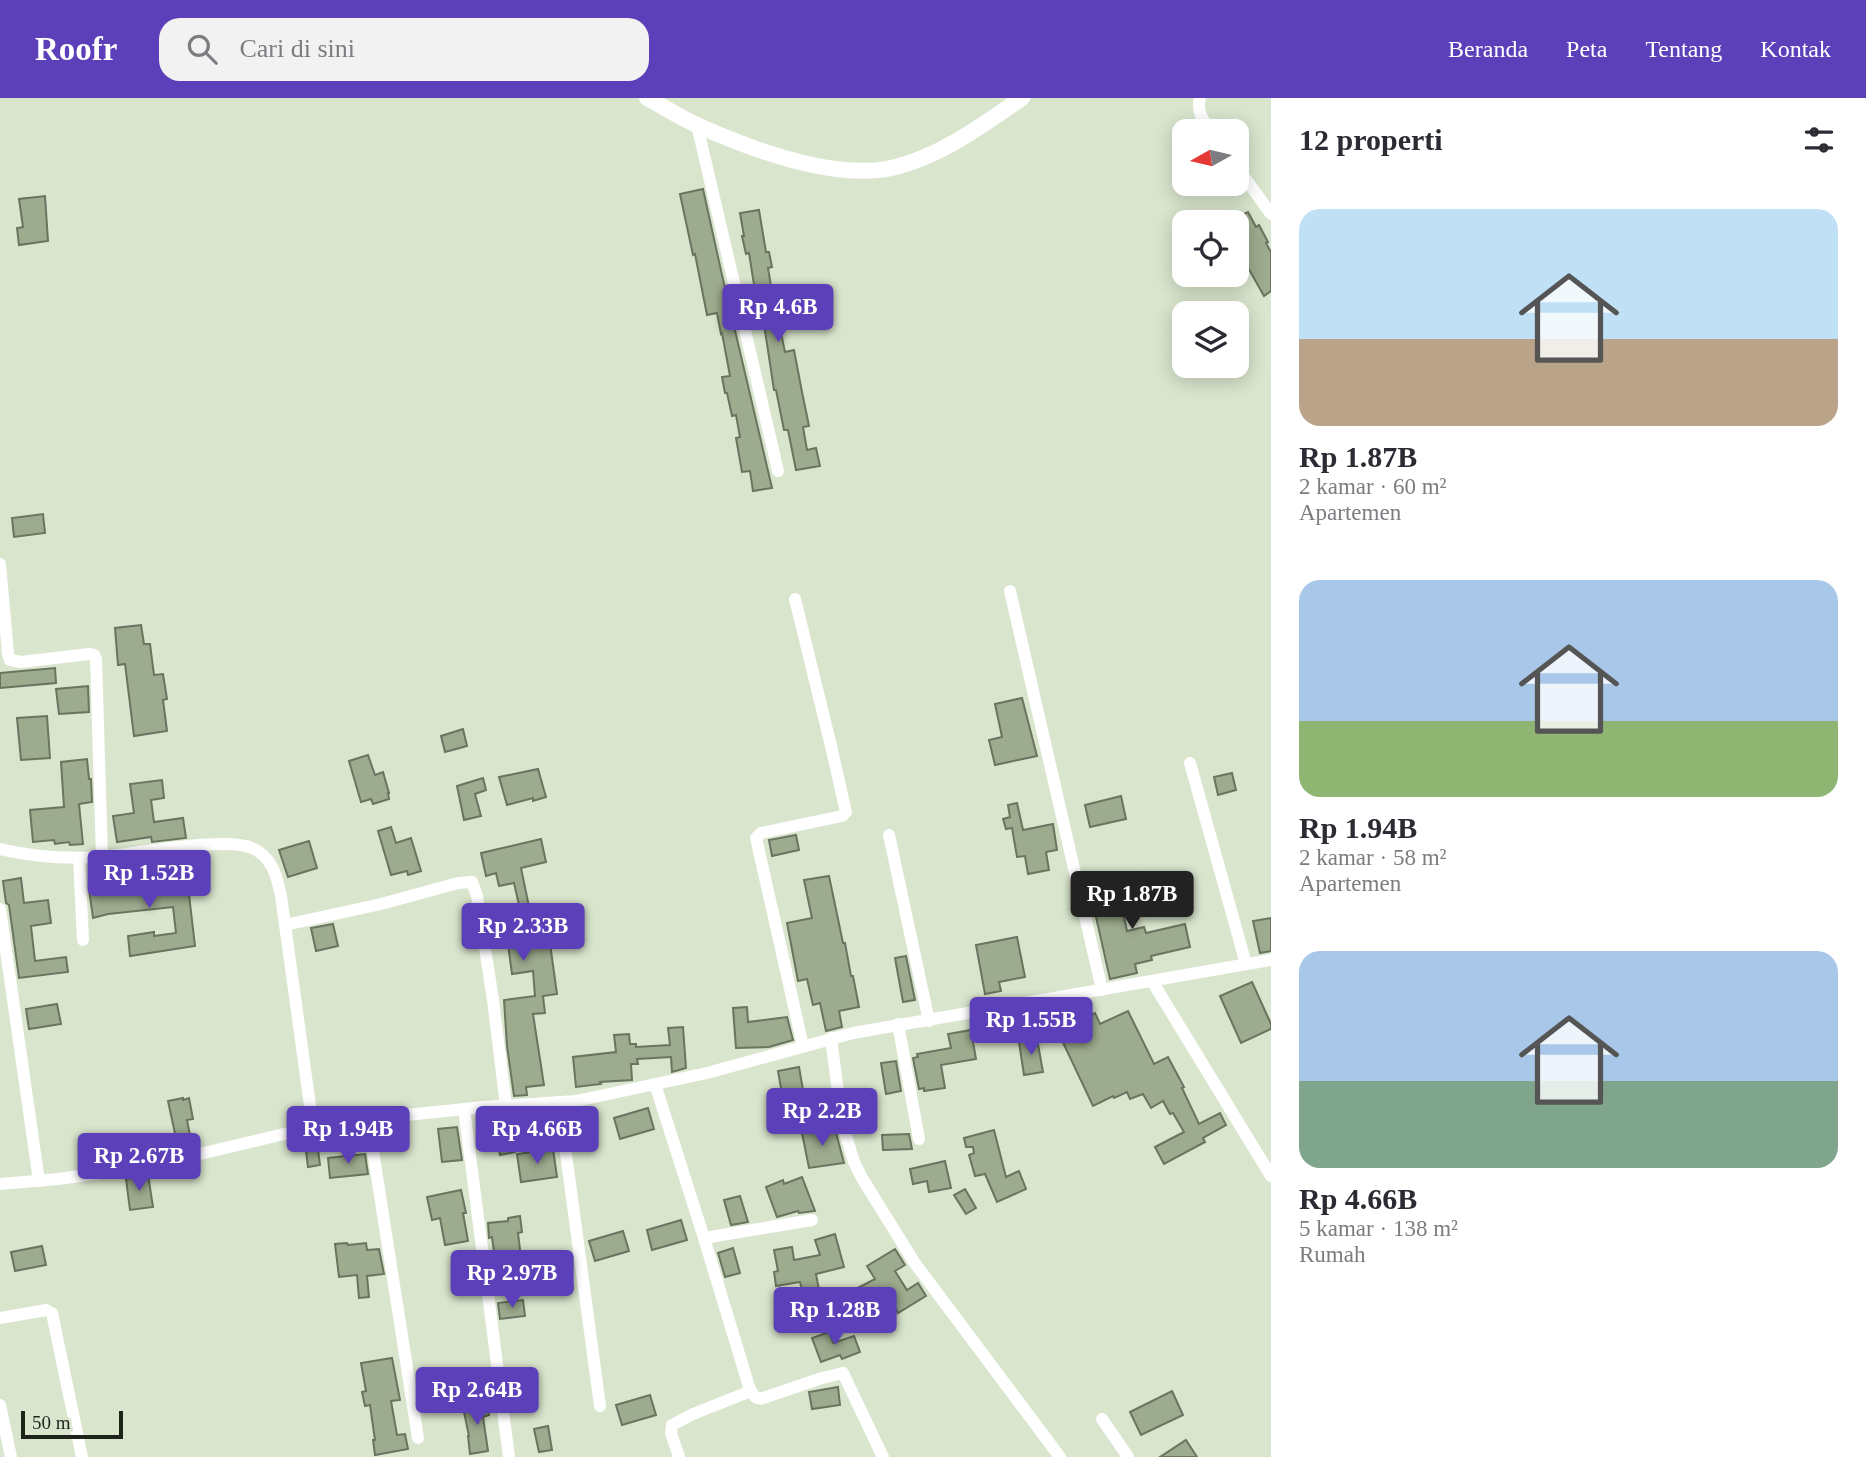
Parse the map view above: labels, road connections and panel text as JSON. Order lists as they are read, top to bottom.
{
  "scale_bar": "50 m",
  "north": "left",
  "page": {
    "header": "Roofr",
    "search": "Cari di sini",
    "nav": [
      "Beranda",
      "Peta",
      "Tentang",
      "Kontak"
    ],
    "heading": "12 properti",
    "list": [
      {
        "name": "Rp 1.87B",
        "note": "2 kamar · 60 m² · Apartemen"
      },
      {
        "name": "Rp 1.94B",
        "note": "2 kamar · 58 m² · Apartemen"
      },
      {
        "name": "Rp 4.66B",
        "note": "5 kamar · 138 m² · Rumah"
      }
    ],
    "price": [
      "Rp 4.6B",
      "Rp 1.52B",
      "Rp 1.87B",
      "Rp 2.33B",
      "Rp 1.55B",
      "Rp 2.2B",
      "Rp 1.94B",
      "Rp 4.66B",
      "Rp 2.67B",
      "Rp 2.97B",
      "Rp 1.28B",
      "Rp 2.64B"
    ],
    "scale": "50 m"
  }
}
